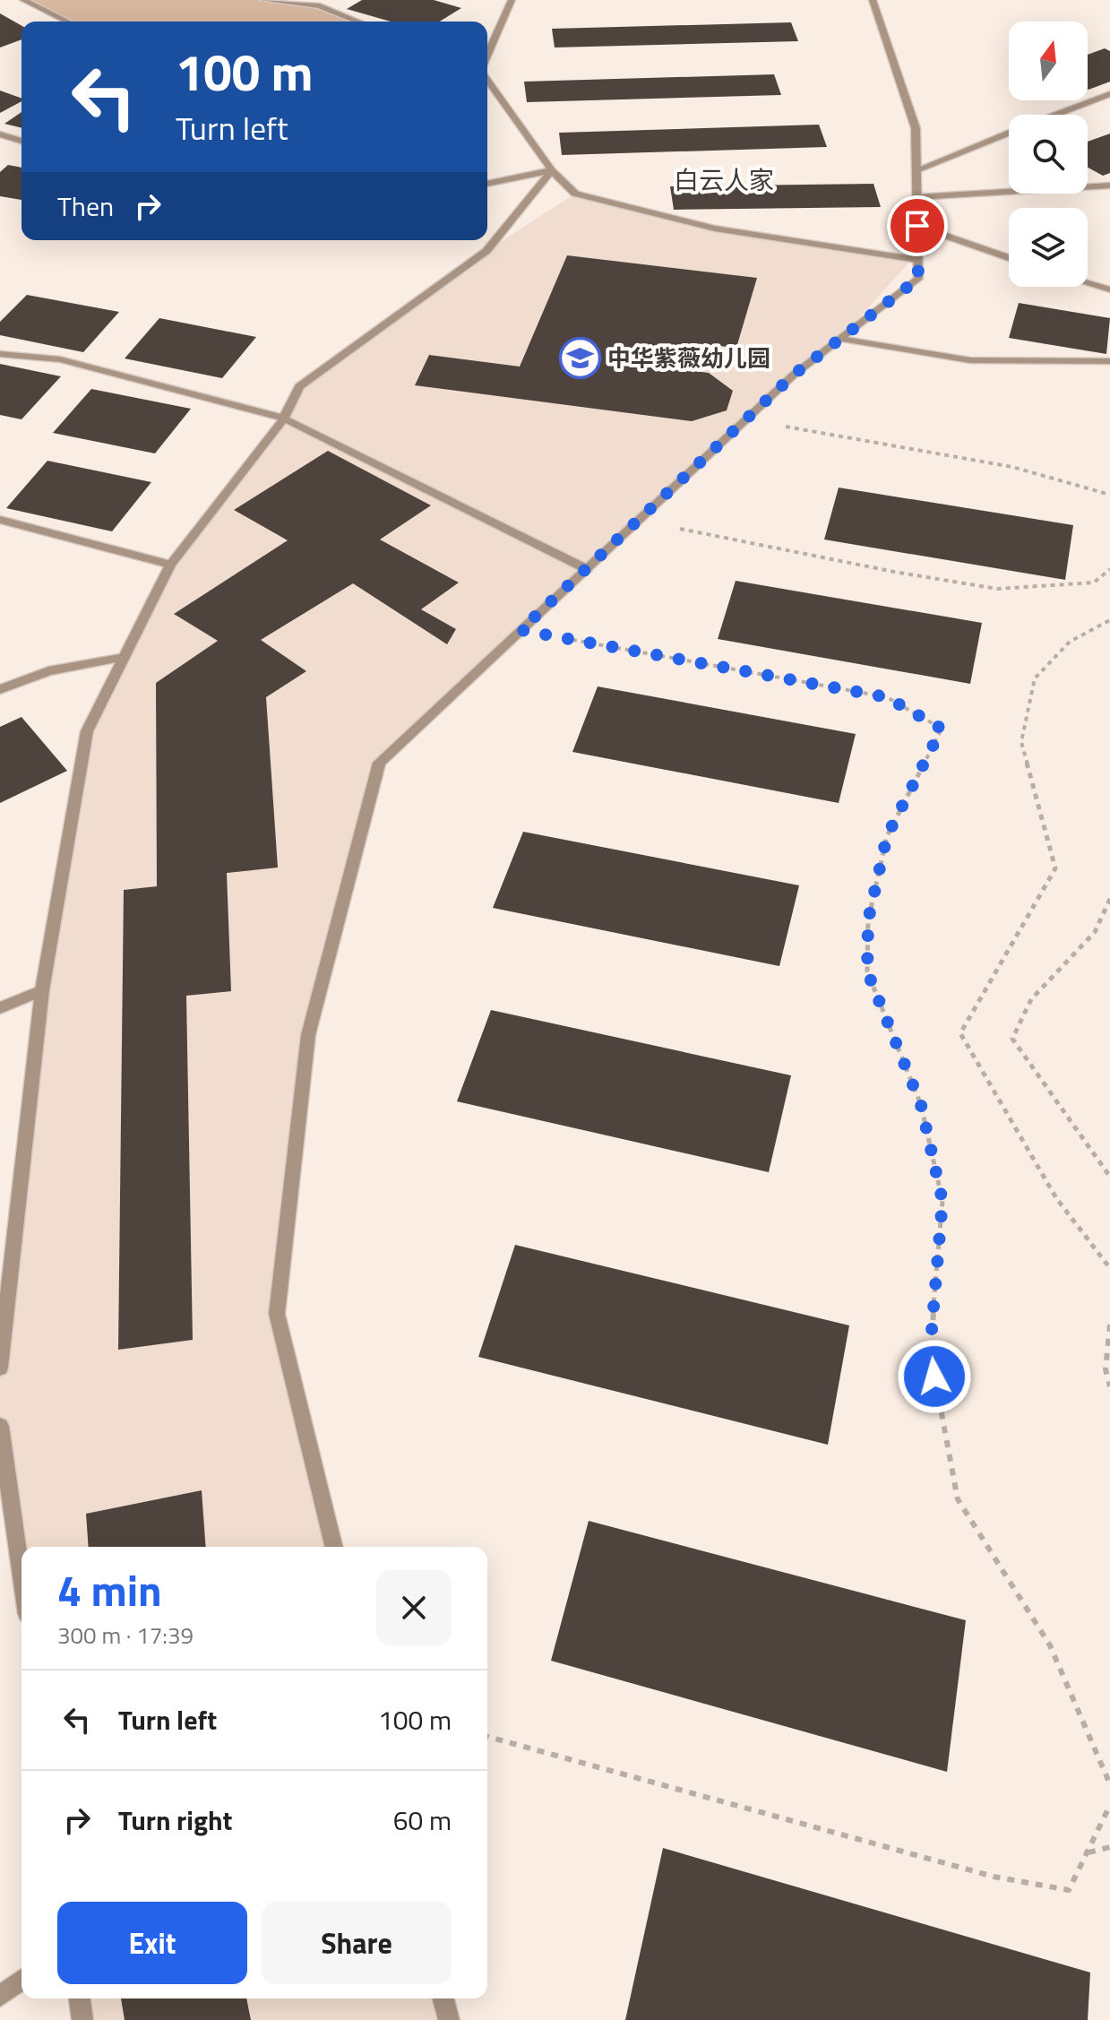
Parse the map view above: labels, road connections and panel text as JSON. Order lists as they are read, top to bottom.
{
  "districts": ["白云人家"],
  "places": {
    "school or university": ["中华紫薇幼儿园"]
  },
  "north": "top",
  "page": {
    "turn": ["100 m", "Turn left"],
    "then": "Then",
    "heading": ["4 min", "300 m · 17:39"],
    "list": [
      {
        "name": "Turn left",
        "value": "100 m"
      },
      {
        "name": "Turn right",
        "value": "60 m"
      }
    ],
    "buttons": ["Exit", "Share"]
  }
}
